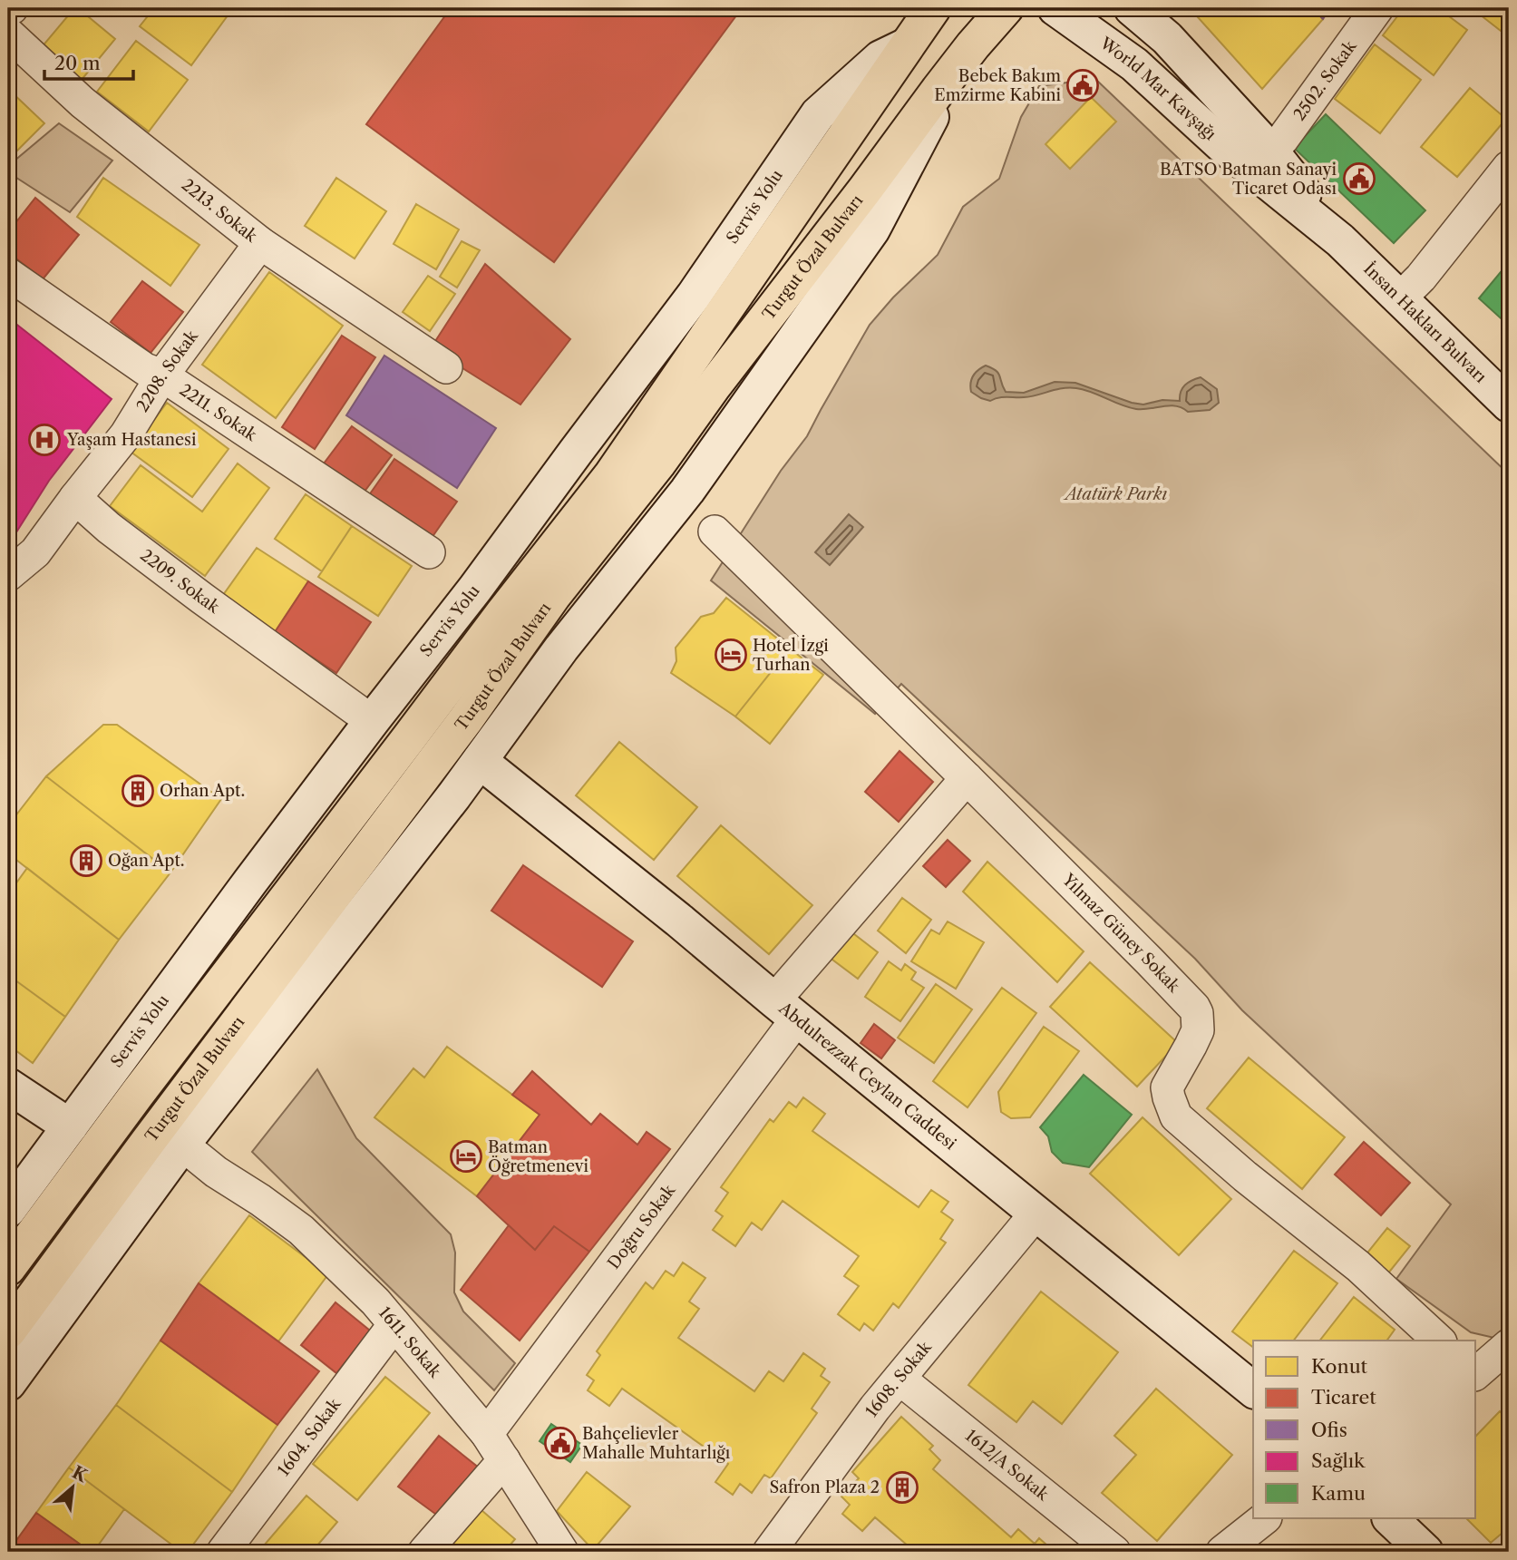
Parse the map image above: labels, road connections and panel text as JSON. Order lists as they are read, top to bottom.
{
  "streets": {
    "main road": ["Turgut Özal Bulvarı"],
    "street": [
      "2502. Sokak",
      "World Mar Kavşağı",
      "Servis Yolu",
      "2213. Sokak",
      "İnsan Hakları Bulvarı",
      "2208. Sokak",
      "2211. Sokak",
      "2209. Sokak",
      "Yılmaz Güney Sokak",
      "Abdulrezzak Ceylan Caddesi",
      "Doğru Sokak",
      "1611. Sokak",
      "1608. Sokak",
      "1604. Sokak",
      "1612/A Sokak"
    ]
  },
  "crossings": [
    ["2502. Sokak", "World Mar Kavşağı"],
    ["World Mar Kavşağı", "İnsan Hakları Bulvarı"],
    ["Servis Yolu", "Turgut Özal Bulvarı"],
    ["Servis Yolu", "2209. Sokak"],
    ["2213. Sokak", "2208. Sokak"],
    ["2208. Sokak", "2211. Sokak"],
    ["2208. Sokak", "2209. Sokak"],
    ["Yılmaz Güney Sokak", "Doğru Sokak"],
    ["Abdulrezzak Ceylan Caddesi", "Doğru Sokak"],
    ["Abdulrezzak Ceylan Caddesi", "1608. Sokak"],
    ["Doğru Sokak", "1611. Sokak"],
    ["1611. Sokak", "1604. Sokak"],
    ["1608. Sokak", "1612/A Sokak"]
  ],
  "parks": ["Atatürk Parkı"],
  "places": {
    "public building": ["Bebek Bakım Emzirme Kabini", "BATSO Batman Sanayi Ticaret Odası", "Bahçelievler Mahalle Muhtarlığı"],
    "hospital": ["Yaşam Hastanesi"],
    "hotel": ["Hotel İzgi Turhan", "Batman Öğretmenevi"],
    "building": ["Orhan Apt.", "Oğan Apt.", "Safron Plaza 2"]
  },
  "legend": [
    "Konut",
    "Ticaret",
    "Ofis",
    "Sağlık",
    "Kamu"
  ],
  "scale_bar": "20 m",
  "north": "top right"
}
